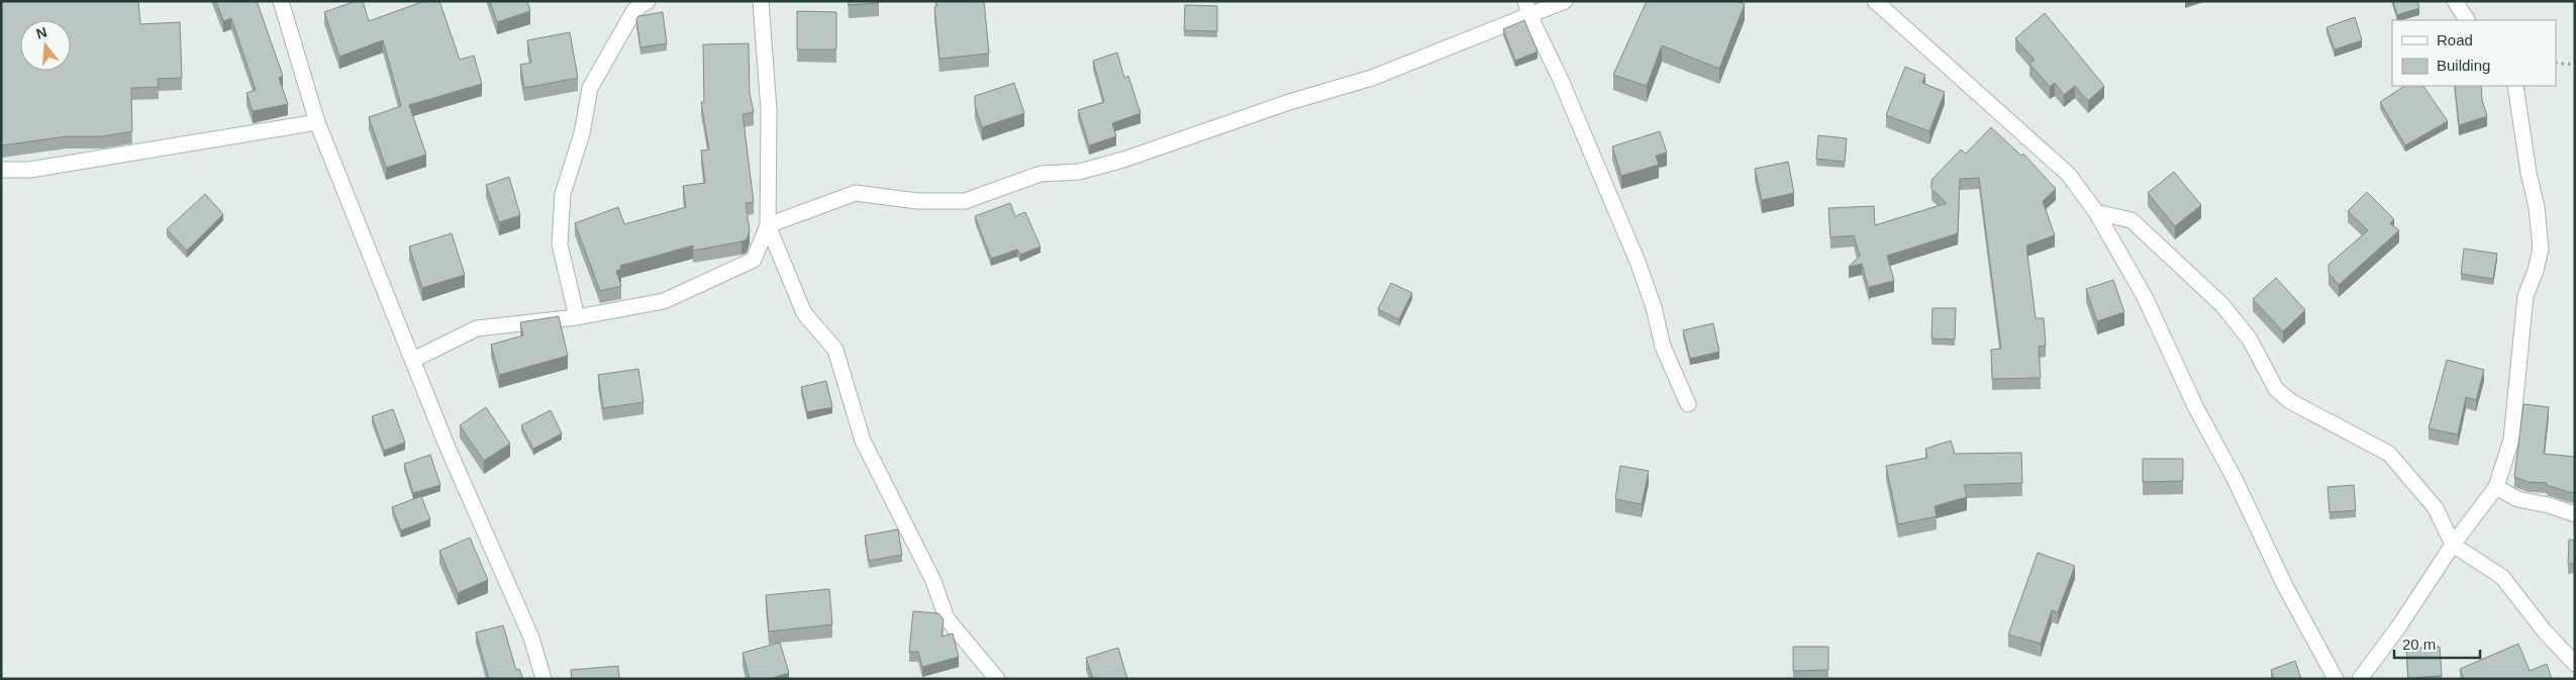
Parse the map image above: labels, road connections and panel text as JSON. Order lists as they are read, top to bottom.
{
  "legend": ["Road", "Building"],
  "scale_bar": "20 m",
  "north": "top"
}
